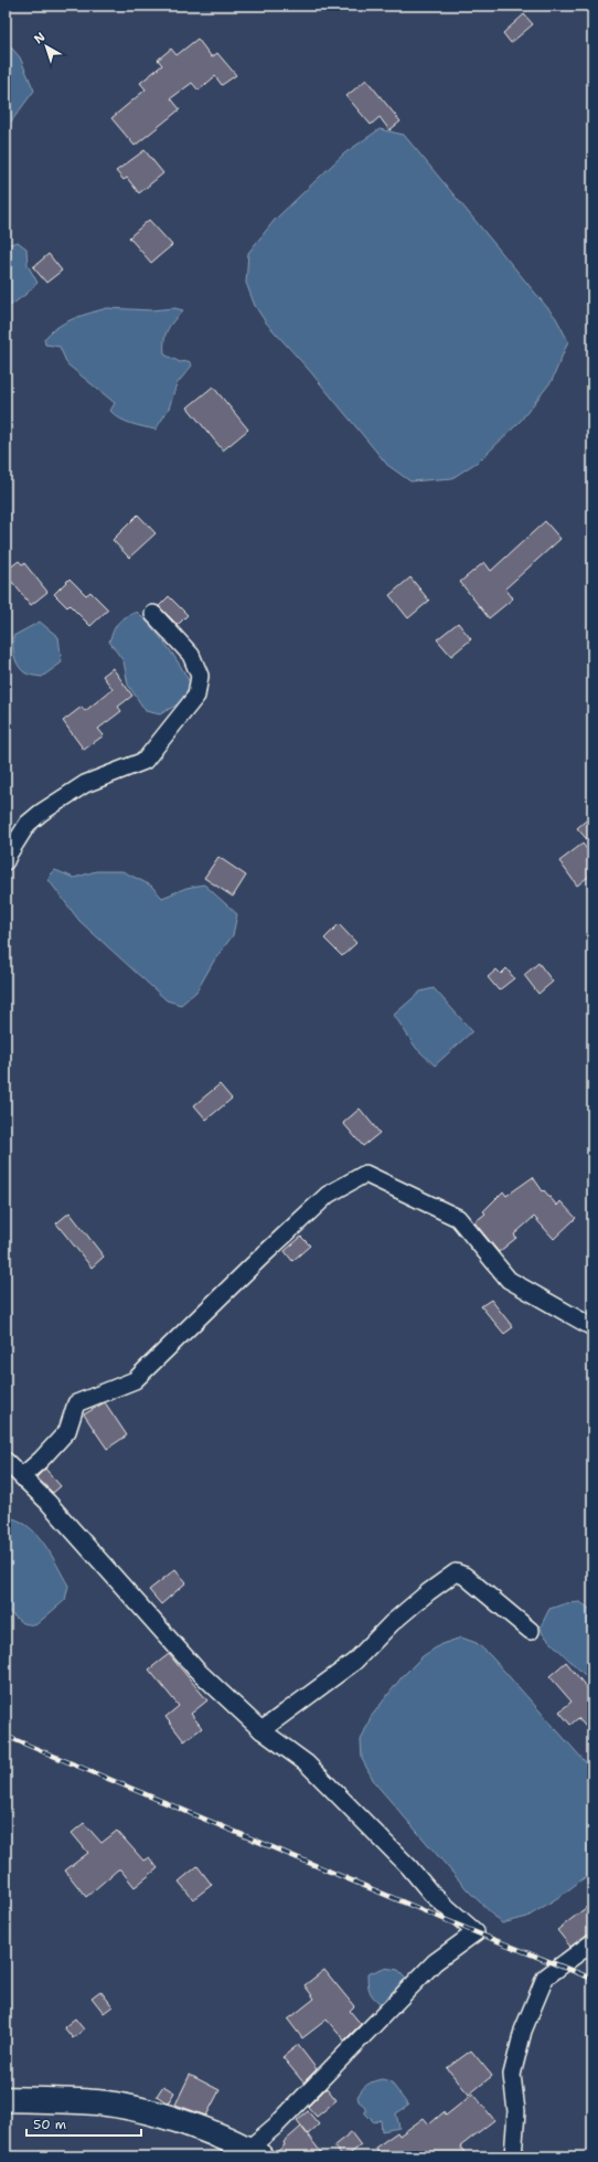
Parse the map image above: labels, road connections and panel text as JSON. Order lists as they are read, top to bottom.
{
  "scale_bar": "50 m",
  "north": "top left"
}
